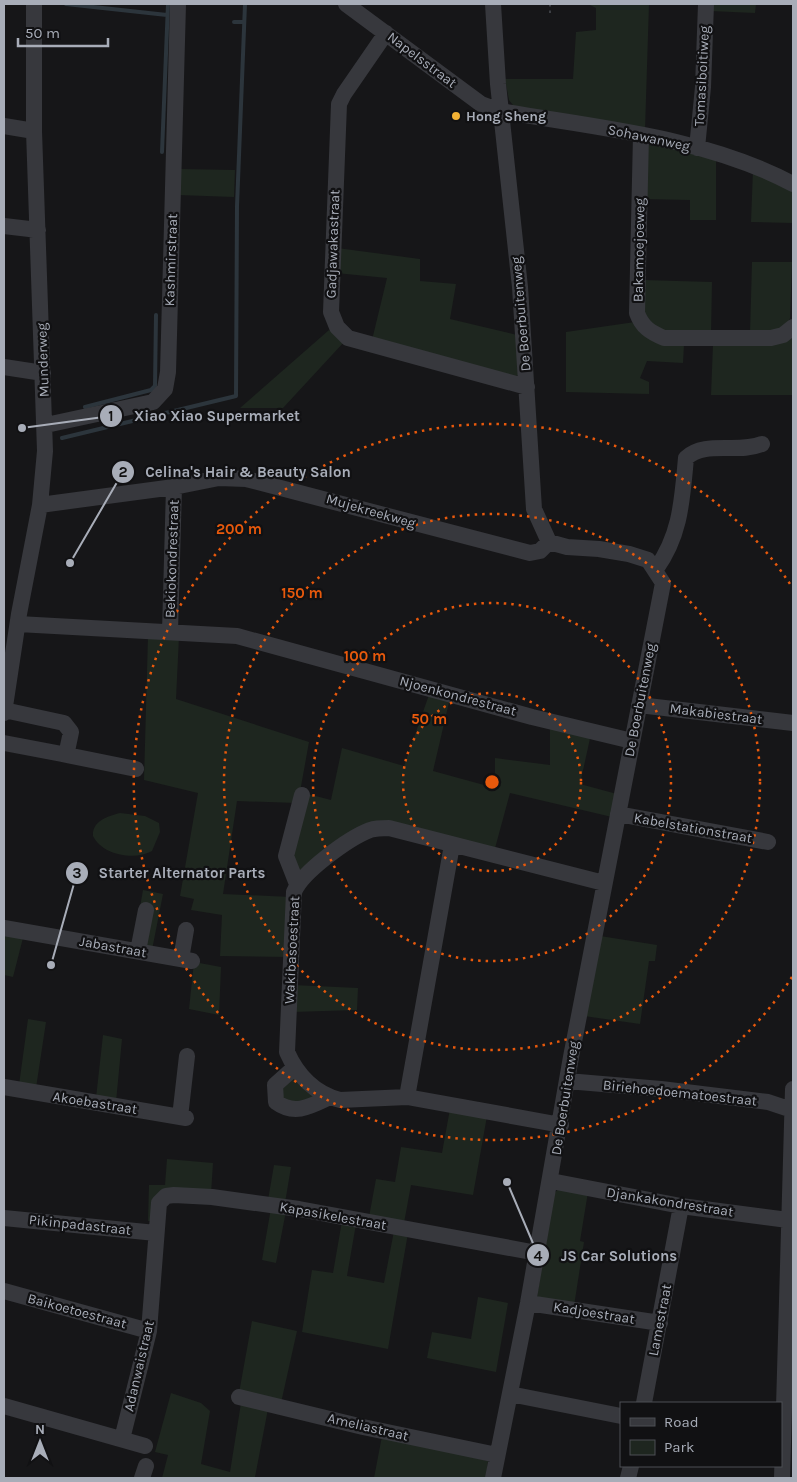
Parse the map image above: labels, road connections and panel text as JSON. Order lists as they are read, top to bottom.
{
  "streets": {
    "street": [
      "Napelsstraat",
      "Tomasiboitiweg",
      "Sohawanweg",
      "Gadjawakastraat",
      "Bakamoejoeweg",
      "Kashmirstraat",
      "De Boerbuitenweg",
      "Munderweg",
      "Mujekreekweg",
      "Bekiokondrestraat",
      "Njoenkondrestraat",
      "Makabiestraat",
      "Kabelstationstraat",
      "Jabastraat",
      "Wakibasoestraat",
      "Biriehoedoematoestraat",
      "Akoebastraat",
      "Djankakondrestraat",
      "Kapasikelestraat",
      "Pikinpadastraat",
      "Baikoetoestraat",
      "Kadjoestraat",
      "Lamestraat",
      "Adanwaistraat",
      "Ameliastraat"
    ]
  },
  "crossings": [
    ["Napelsstraat", "Sohawanweg"],
    ["Napelsstraat", "Gadjawakastraat"],
    ["Napelsstraat", "De Boerbuitenweg"],
    ["Tomasiboitiweg", "Sohawanweg"],
    ["Sohawanweg", "Bakamoejoeweg"],
    ["Sohawanweg", "De Boerbuitenweg"],
    ["Gadjawakastraat", "De Boerbuitenweg"],
    ["Kashmirstraat", "Munderweg"],
    ["De Boerbuitenweg", "Mujekreekweg"],
    ["De Boerbuitenweg", "Njoenkondrestraat"],
    ["De Boerbuitenweg", "Makabiestraat"],
    ["De Boerbuitenweg", "Kabelstationstraat"],
    ["De Boerbuitenweg", "Wakibasoestraat"],
    ["De Boerbuitenweg", "Biriehoedoematoestraat"],
    ["De Boerbuitenweg", "Djankakondrestraat"],
    ["De Boerbuitenweg", "Kapasikelestraat"],
    ["De Boerbuitenweg", "Kadjoestraat"],
    ["De Boerbuitenweg", "Ameliastraat"],
    ["Munderweg", "Mujekreekweg"],
    ["Munderweg", "Njoenkondrestraat"],
    ["Mujekreekweg", "Bekiokondrestraat"],
    ["Bekiokondrestraat", "Njoenkondrestraat"],
    ["Djankakondrestraat", "Lamestraat"],
    ["Kapasikelestraat", "Pikinpadastraat"],
    ["Kapasikelestraat", "Adanwaistraat"],
    ["Pikinpadastraat", "Adanwaistraat"],
    ["Baikoetoestraat", "Adanwaistraat"],
    ["Kadjoestraat", "Lamestraat"]
  ],
  "places": [
    "Hong Sheng",
    "Xiao Xiao Supermarket",
    "Celina's Hair & Beauty Salon",
    "Starter Alternator Parts",
    "JS Car Solutions"
  ],
  "legend": ["Road", "Park"],
  "scale_bar": "50 m",
  "north": "top",
  "rings": [
    "200 m",
    "150 m",
    "100 m",
    "50 m"
  ]
}
